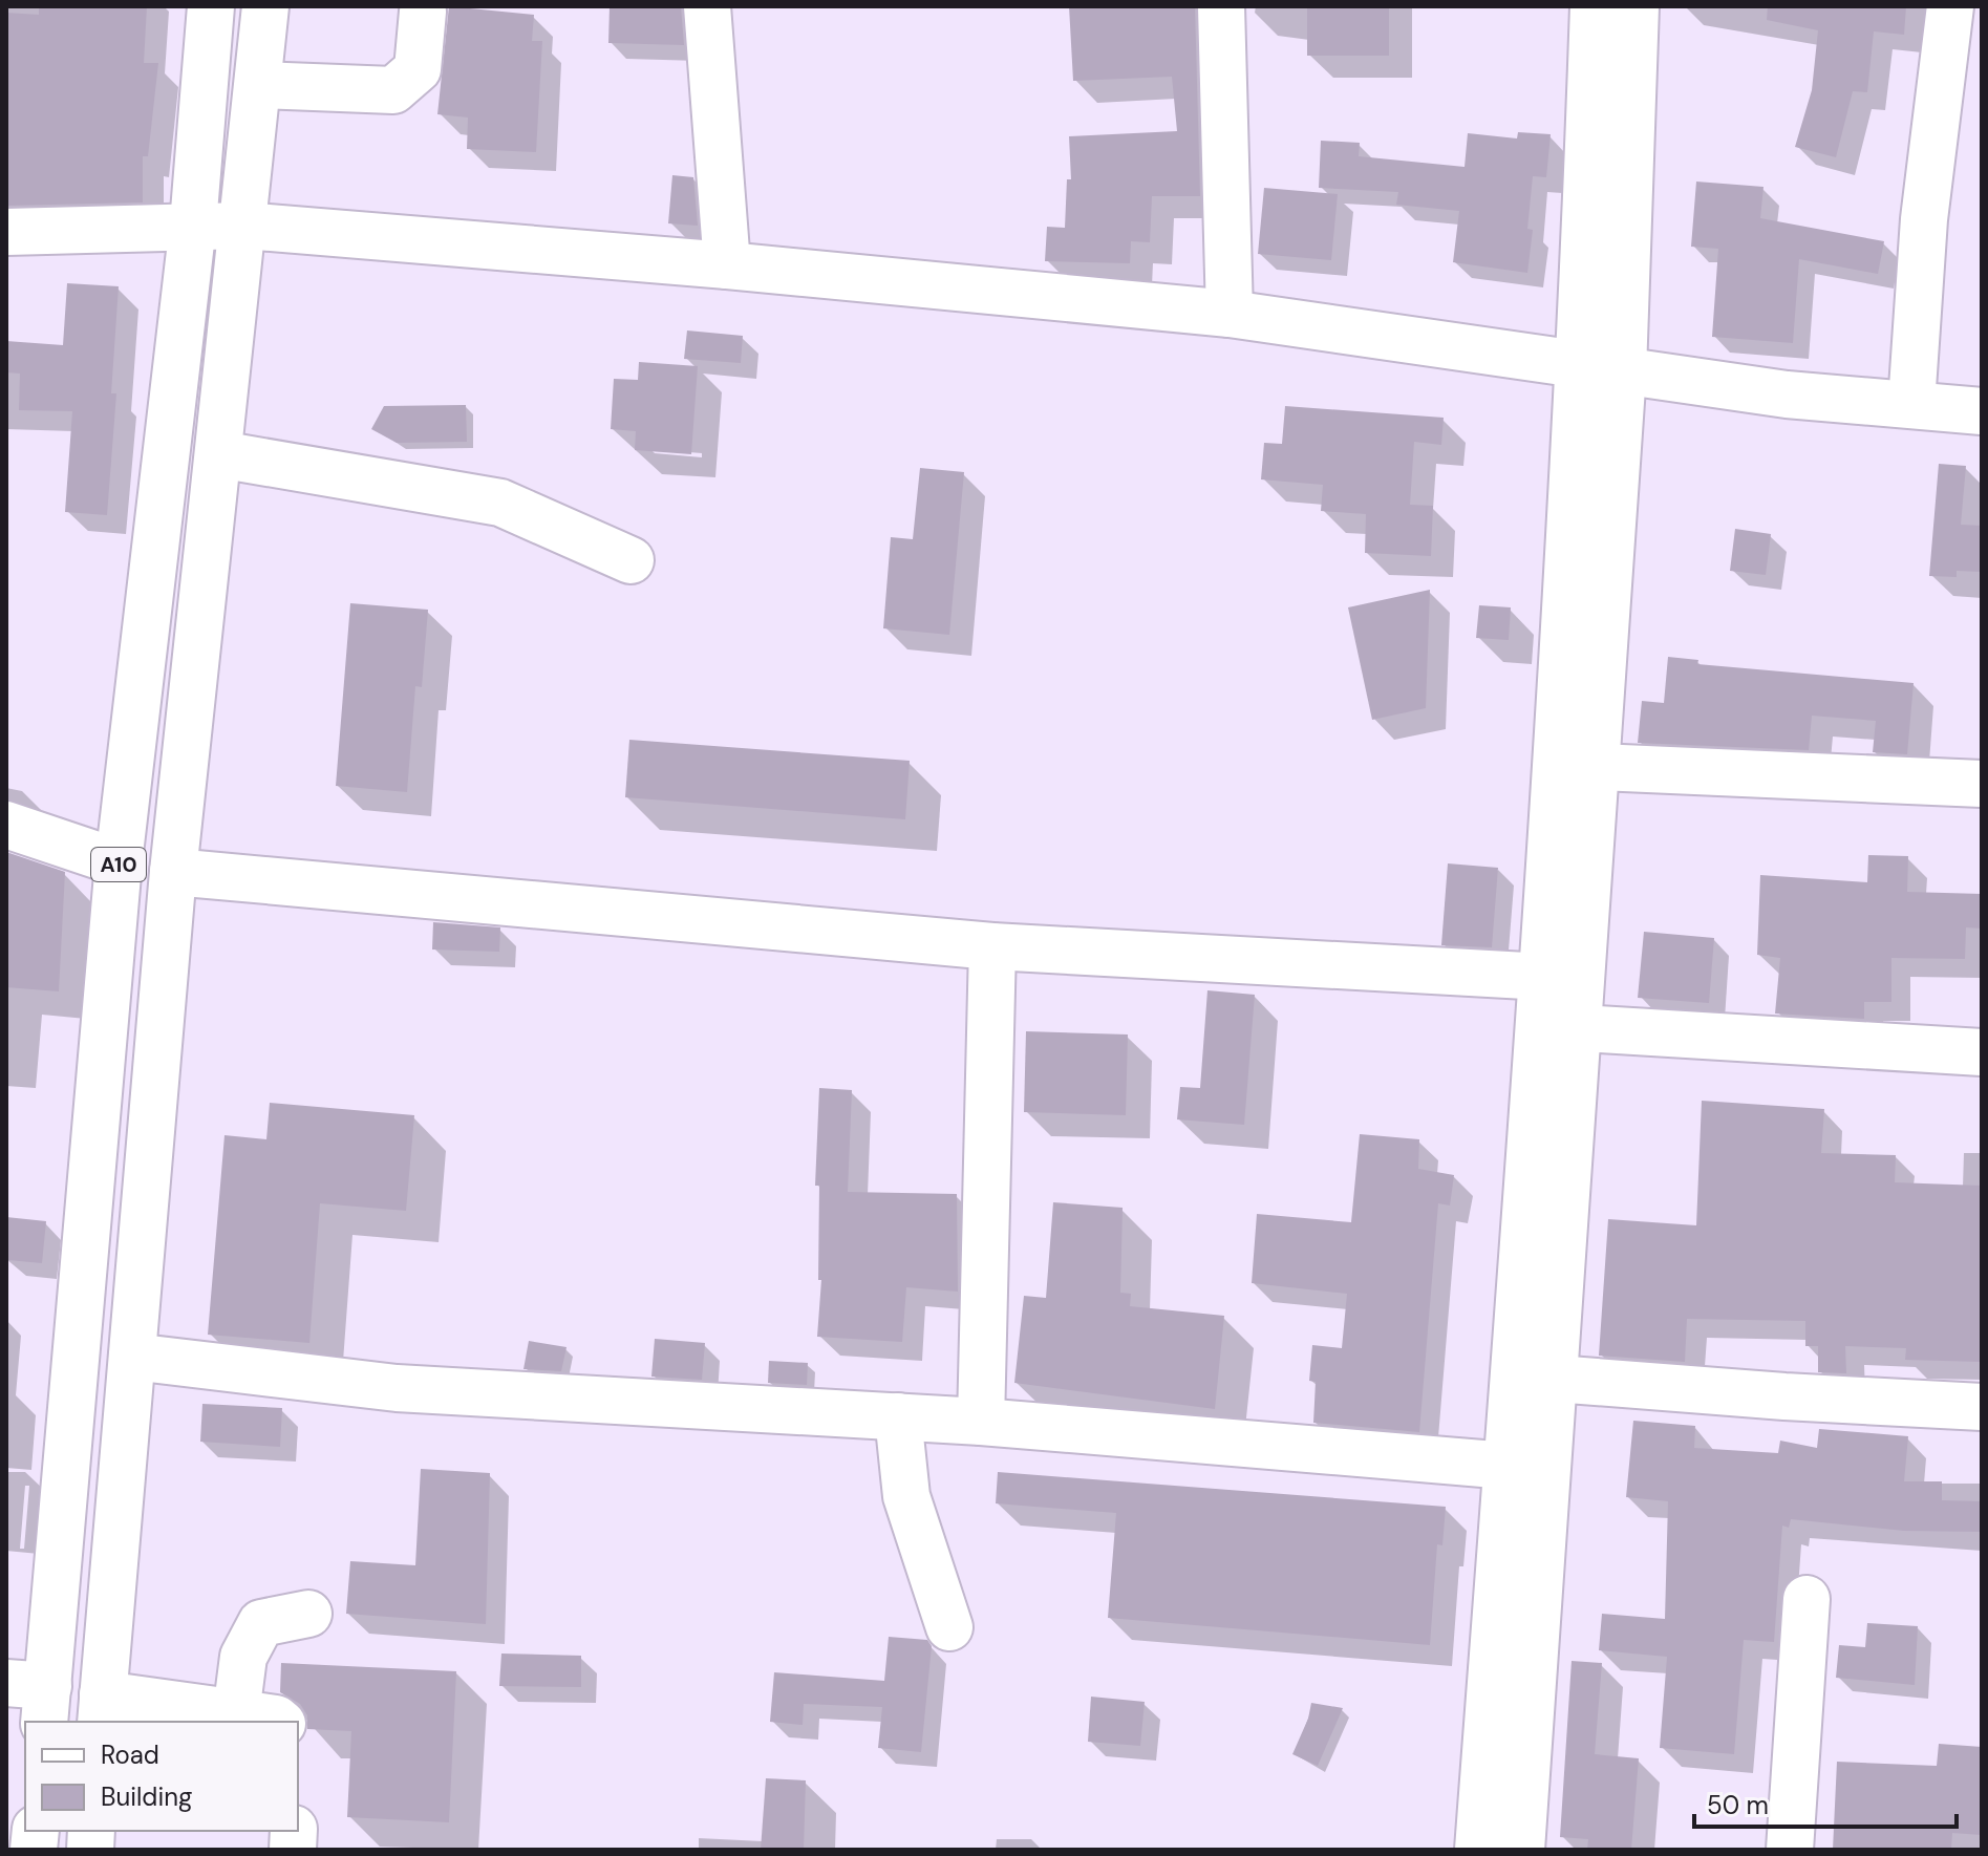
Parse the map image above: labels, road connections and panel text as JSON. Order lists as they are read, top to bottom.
{
  "streets": {
    "main road": ["A10"]
  },
  "legend": ["Road", "Building"],
  "scale_bar": "50 m"
}
